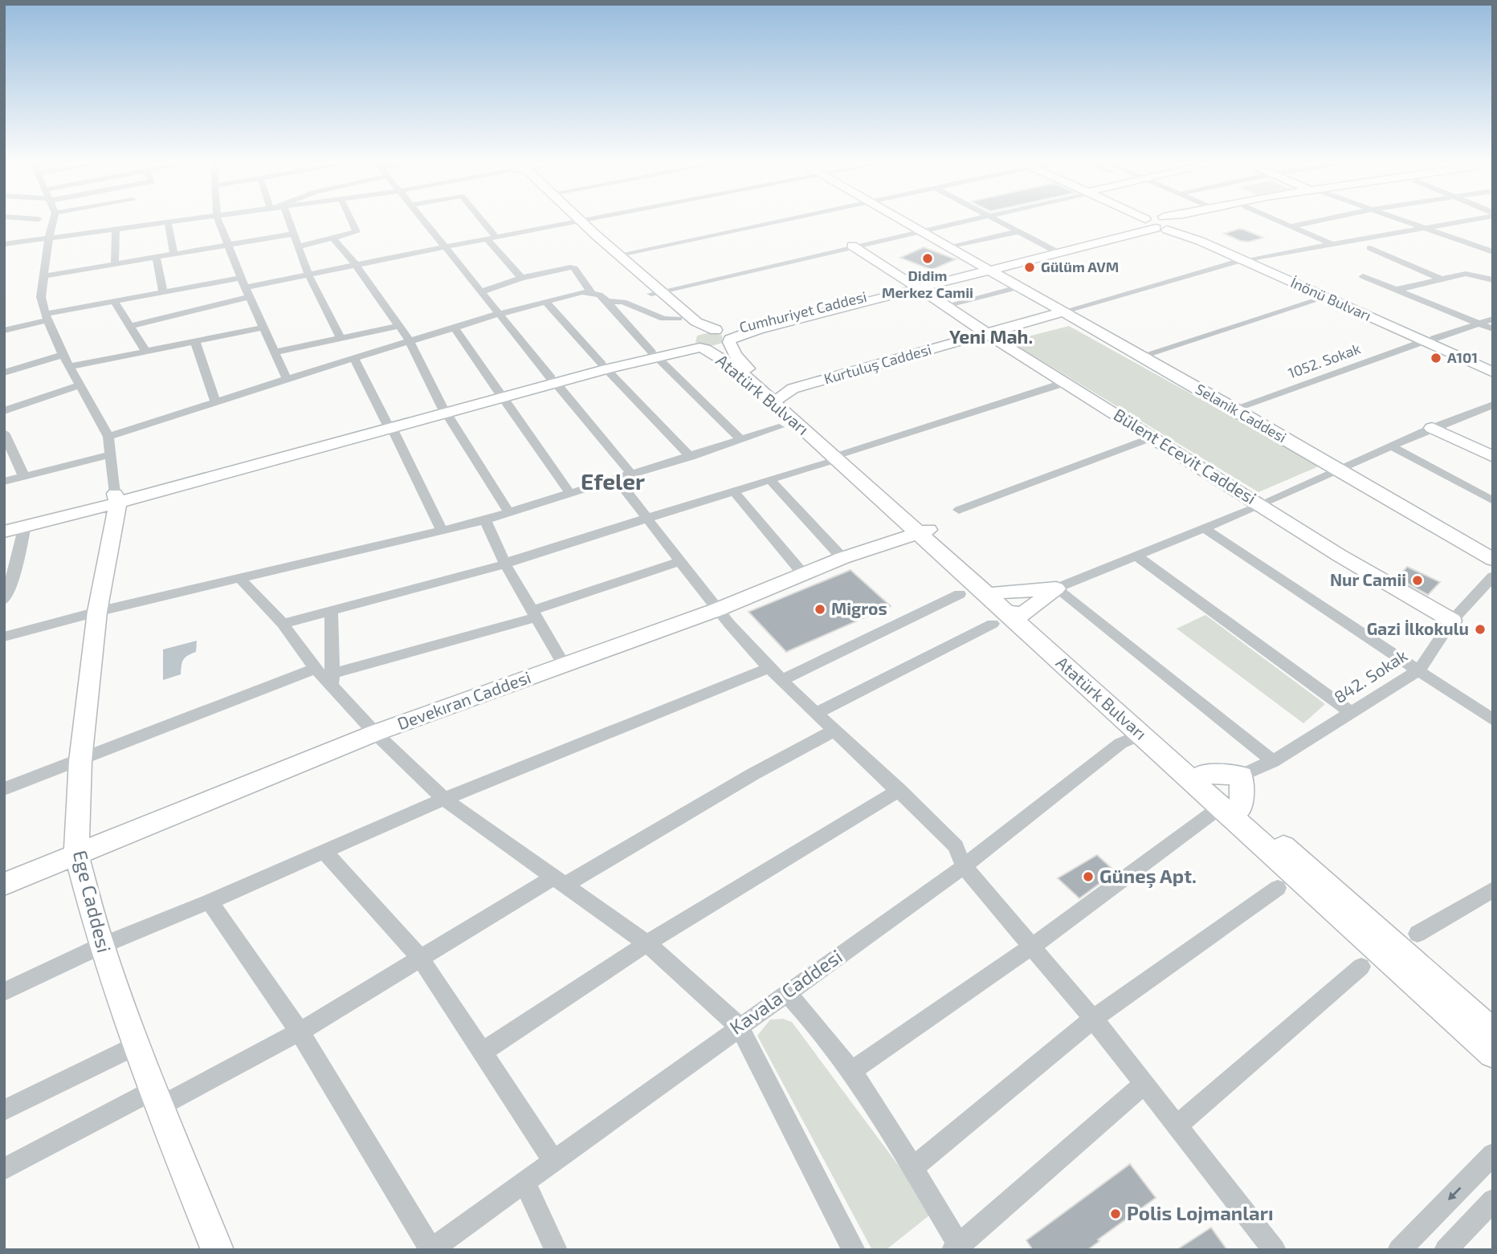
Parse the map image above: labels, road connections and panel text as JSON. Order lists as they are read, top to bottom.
{
  "streets": {
    "main road": [
      "İnönü Bulvarı",
      "Cumhuriyet Caddesi",
      "Kurtuluş Caddesi",
      "Atatürk Bulvarı",
      "Selanik Caddesi",
      "Bülent Ecevit Caddesi",
      "Devekıran Caddesi",
      "Ege Caddesi"
    ],
    "street": ["1052. Sokak", "842. Sokak", "Kavala Caddesi"]
  },
  "crossings": [
    ["İnönü Bulvarı", "Cumhuriyet Caddesi"],
    ["İnönü Bulvarı", "1052. Sokak"],
    ["Cumhuriyet Caddesi", "Atatürk Bulvarı"],
    ["Cumhuriyet Caddesi", "Selanik Caddesi"],
    ["Cumhuriyet Caddesi", "Bülent Ecevit Caddesi"],
    ["1052. Sokak", "Selanik Caddesi"],
    ["Kurtuluş Caddesi", "Atatürk Bulvarı"],
    ["Kurtuluş Caddesi", "Selanik Caddesi"],
    ["Kurtuluş Caddesi", "Bülent Ecevit Caddesi"],
    ["Atatürk Bulvarı", "Devekıran Caddesi"],
    ["Atatürk Bulvarı", "Kavala Caddesi"],
    ["Bülent Ecevit Caddesi", "842. Sokak"],
    ["Devekıran Caddesi", "Ege Caddesi"]
  ],
  "districts": ["Yeni Mah.", "Efeler"],
  "places": [
    "Didim Merkez Camii",
    "Gülüm AVM",
    "A101",
    "Nur Camii",
    "Migros",
    "Gazi İlkokulu",
    "Güneş Apt.",
    "Polis Lojmanları"
  ]
}
